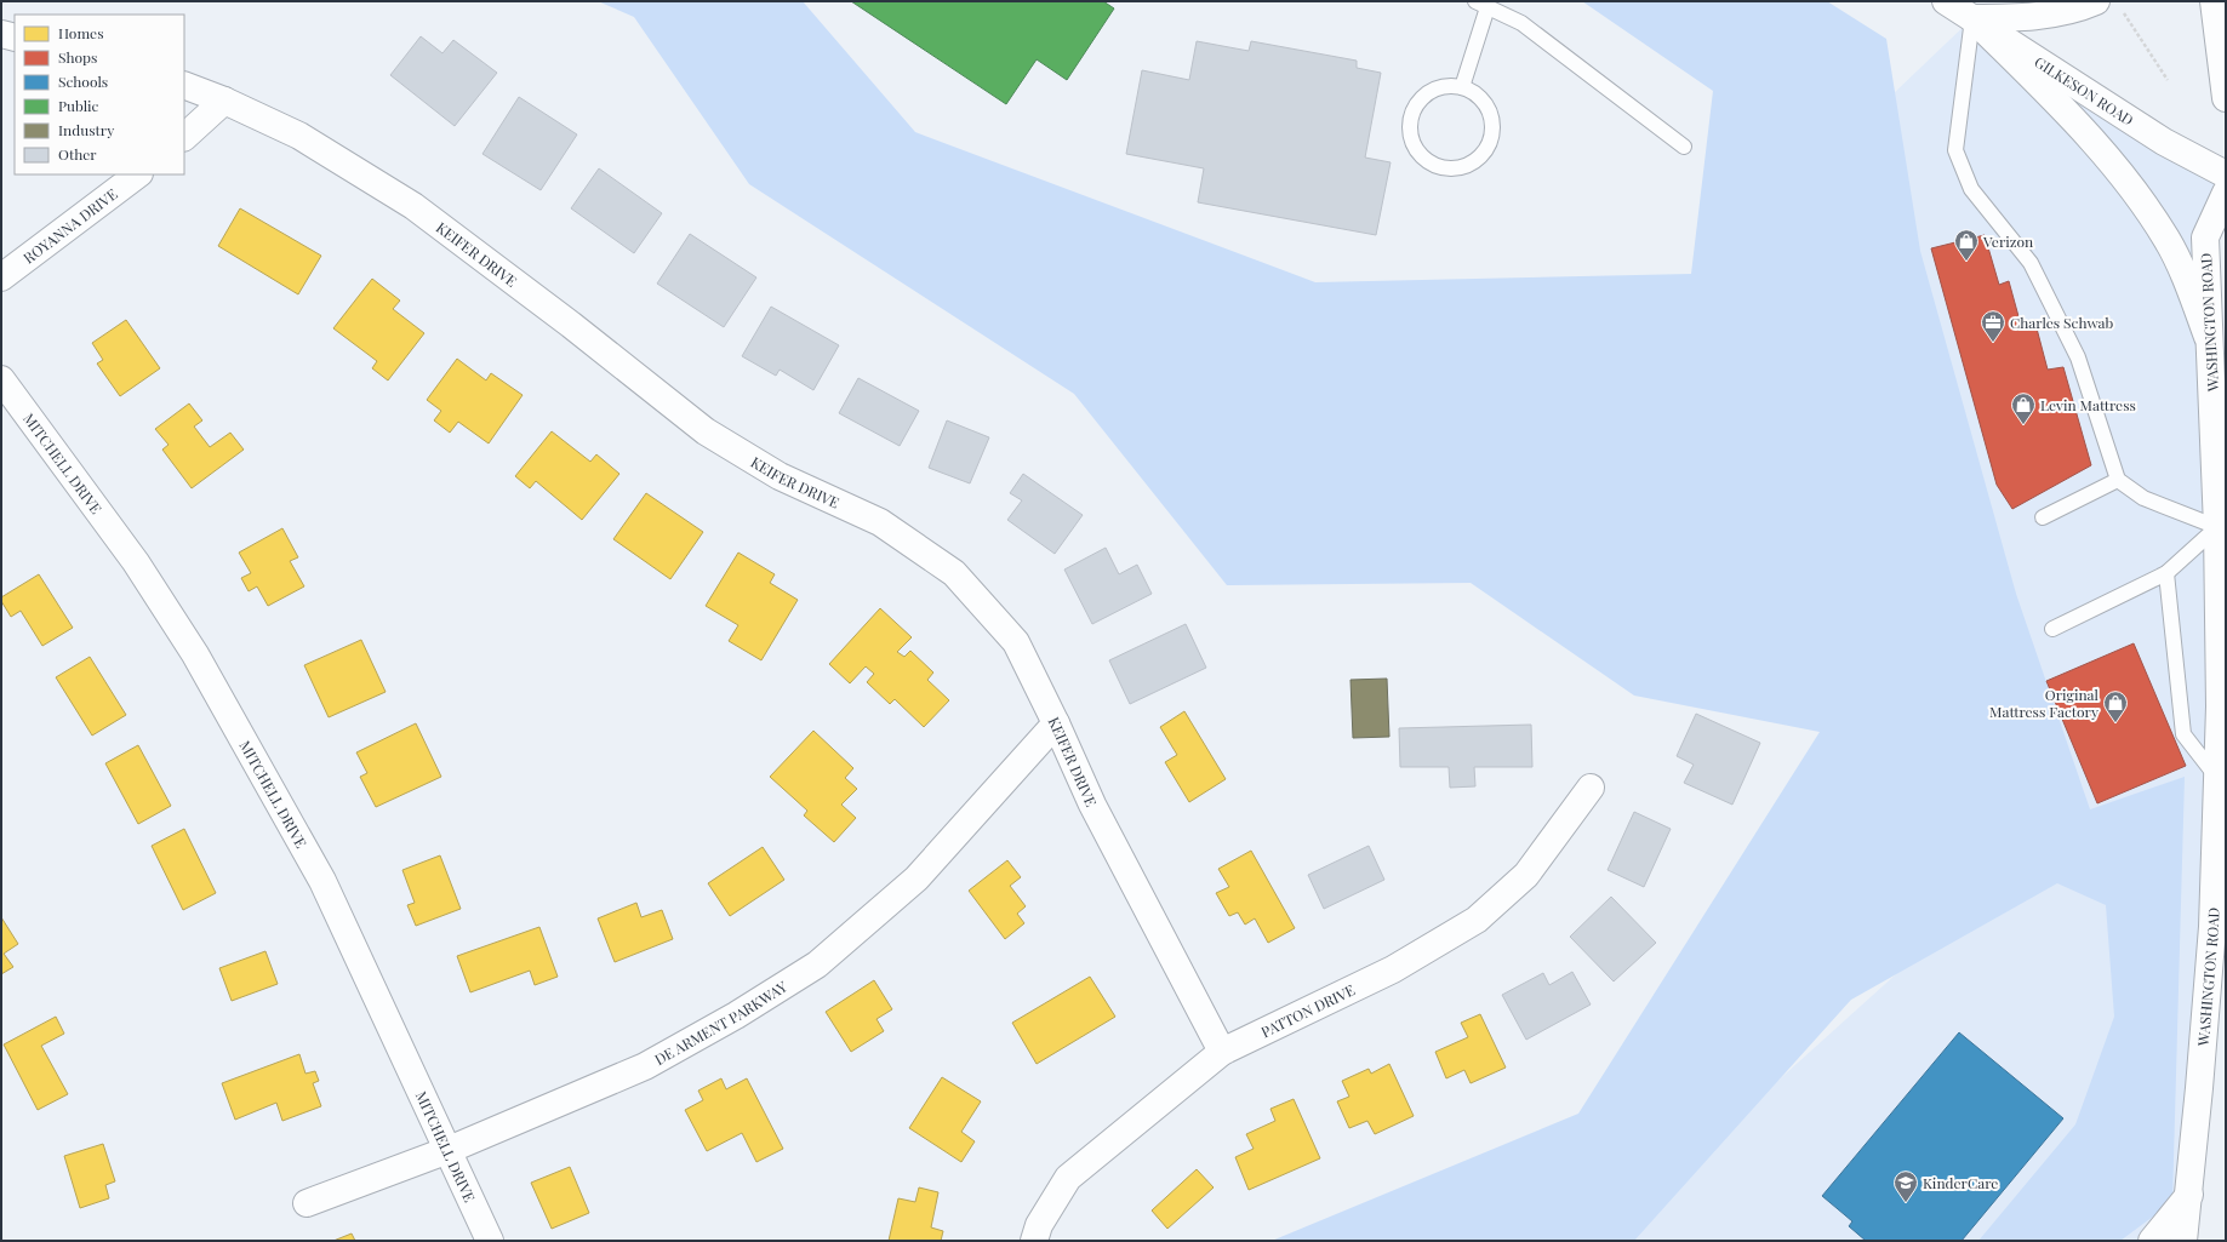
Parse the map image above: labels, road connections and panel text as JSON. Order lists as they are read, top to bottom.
{
  "streets": {
    "street": [
      "GILKESON ROAD",
      "ROYANNA DRIVE",
      "KEIFER DRIVE",
      "WASHINGTON ROAD",
      "MITCHELL DRIVE",
      "PATTON DRIVE",
      "DE ARMENT PARKWAY"
    ]
  },
  "crossings": [
    ["KEIFER DRIVE", "PATTON DRIVE"],
    ["KEIFER DRIVE", "DE ARMENT PARKWAY"],
    ["MITCHELL DRIVE", "DE ARMENT PARKWAY"]
  ],
  "places": {
    "shop": ["Verizon", "Levin Mattress", "Original Mattress Factory"],
    "office": ["Charles Schwab"],
    "school or university": ["KinderCare"]
  },
  "legend": [
    "Homes",
    "Shops",
    "Schools",
    "Public",
    "Industry",
    "Other"
  ]
}
